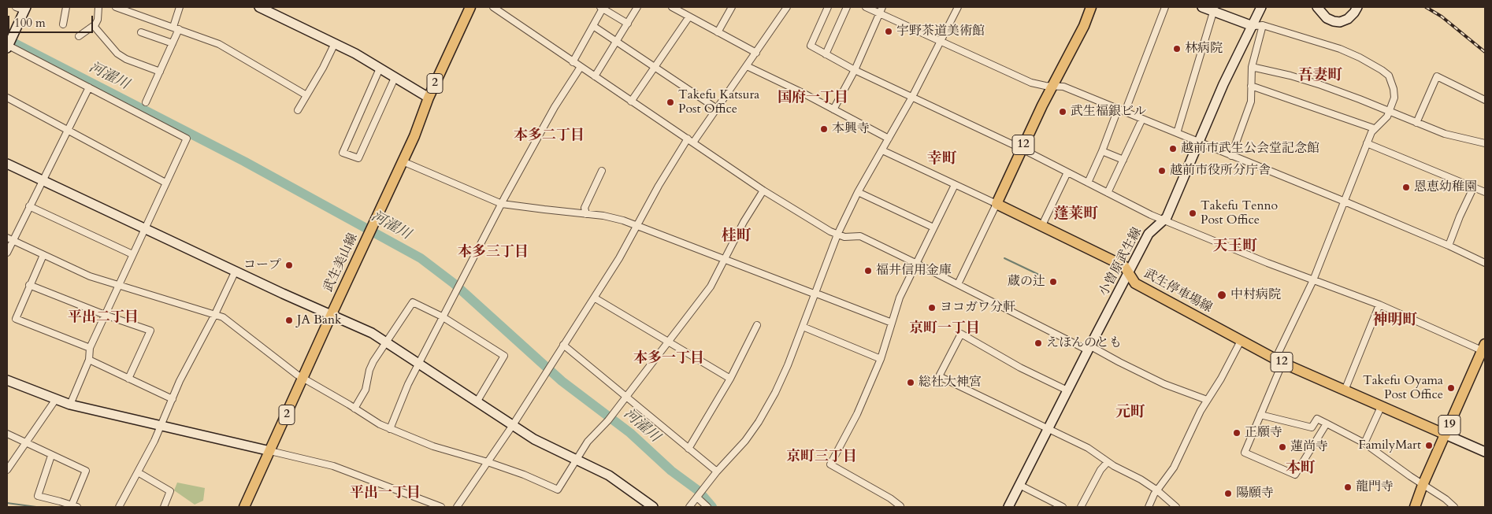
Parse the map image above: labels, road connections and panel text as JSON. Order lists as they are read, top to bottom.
{
  "streets": {
    "main road": [
      "2",
      "12",
      "武生美山線",
      "武生停車場線",
      "19"
    ],
    "street": ["小曽原武生線"]
  },
  "crossings": [
    ["12", "武生停車場線"],
    ["小曽原武生線", "武生停車場線"],
    ["武生停車場線", "19"]
  ],
  "districts": [
    "吾妻町",
    "国府一丁目",
    "本多二丁目",
    "幸町",
    "蓬莱町",
    "桂町",
    "天王町",
    "本多三丁目",
    "平出二丁目",
    "神明町",
    "京町一丁目",
    "本多一丁目",
    "元町",
    "京町三丁目",
    "本町",
    "平出一丁目"
  ],
  "water": ["河濯川"],
  "places": [
    "宇野茶道美術館",
    "林病院",
    "Takefu Katsura Post Office",
    "武生福銀ビル",
    "本興寺",
    "越前市武生公会堂記念館",
    "越前市役所分庁舎",
    "恩恵幼稚園",
    "Takefu Tenno Post Office",
    "コープ",
    "福井信用金庫",
    "蔵の辻",
    "中村病院",
    "ヨコガワ分軒",
    "JA Bank",
    "えほんのとも",
    "総社大神宮",
    "Takefu Oyama Post Office",
    "正願寺",
    "FamilyMart",
    "蓮尚寺",
    "龍門寺",
    "陽願寺"
  ],
  "scale_bar": "100 m"
}
